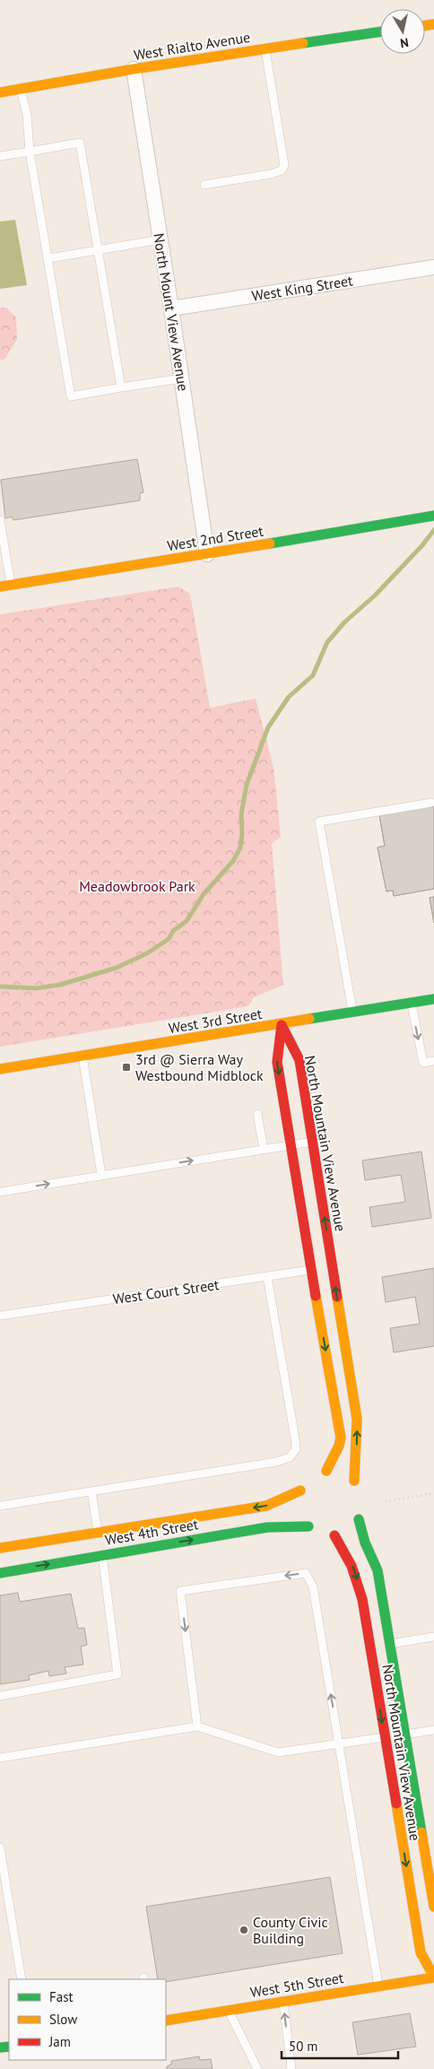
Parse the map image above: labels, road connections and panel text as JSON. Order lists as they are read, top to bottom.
{
  "streets": {
    "street": [
      "West Rialto Avenue",
      "West King Street",
      "North Mount View Avenue",
      "West 2nd Street",
      "West 3rd Street",
      "North Mountain View Avenue",
      "West 4th Street",
      "West 5th Street"
    ],
    "lane": ["West Court Street"]
  },
  "crossings": [
    ["West Rialto Avenue", "North Mount View Avenue"],
    ["West King Street", "North Mount View Avenue"],
    ["North Mount View Avenue", "West 2nd Street"],
    ["West 3rd Street", "North Mountain View Avenue"],
    ["North Mountain View Avenue", "West Court Street"],
    ["North Mountain View Avenue", "West 5th Street"]
  ],
  "parks": ["Meadowbrook Park"],
  "places": {
    "transit": ["3rd @ Sierra Way Westbound Midblock"],
    "other": ["County Civic Building"]
  },
  "legend": ["Fast", "Slow", "Jam"],
  "scale_bar": "50 m",
  "north": "bottom"
}
